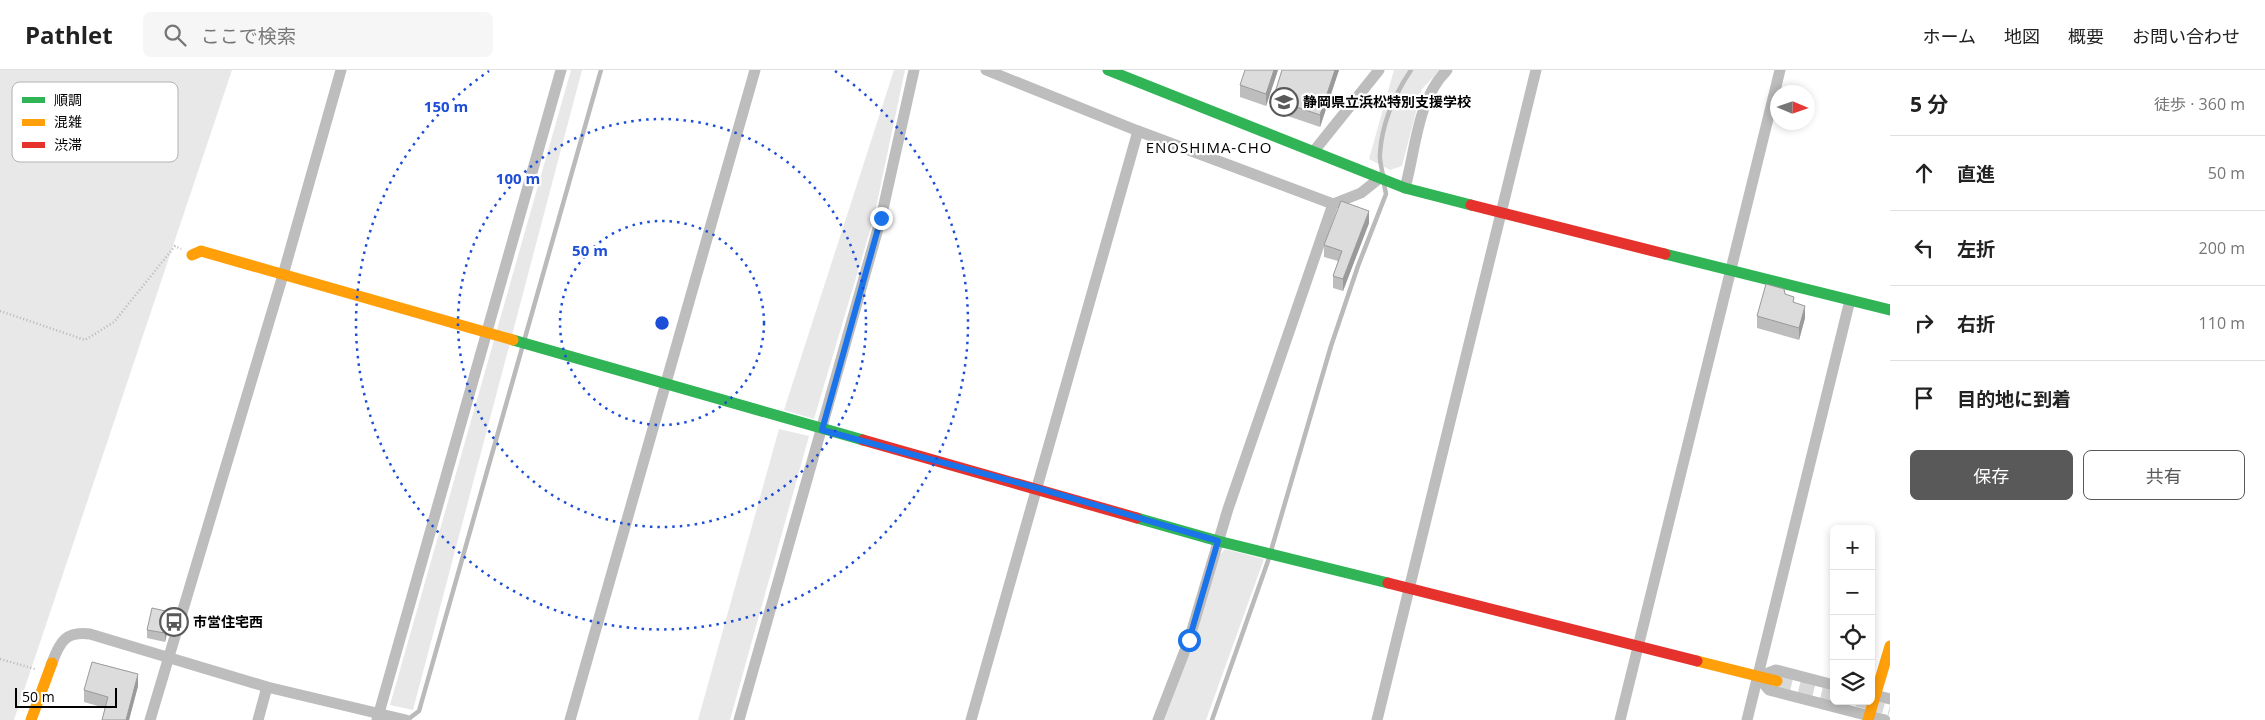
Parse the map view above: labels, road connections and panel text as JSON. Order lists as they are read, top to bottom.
{
  "districts": ["ENOSHIMA-CHO"],
  "places": {
    "school or university": ["静岡県立浜松特別支援学校"],
    "bus stop": ["市営住宅西"]
  },
  "legend": ["順調", "混雑", "渋滞"],
  "scale_bar": "50 m",
  "north": "right",
  "page": {
    "header": "Pathlet",
    "search": "ここで検索",
    "nav": [
      "ホーム",
      "地図",
      "概要",
      "お問い合わせ"
    ],
    "heading": ["5 分", "徒歩 · 360 m"],
    "list": [
      ["直進", "50 m"],
      ["左折", "200 m"],
      ["右折", "110 m"],
      "目的地に到着"
    ],
    "buttons": ["保存", "共有"],
    "map_buttons": ["+", "−"],
    "scale": "50 m"
  },
  "rings": ["150 m", "100 m", "50 m"]
}
